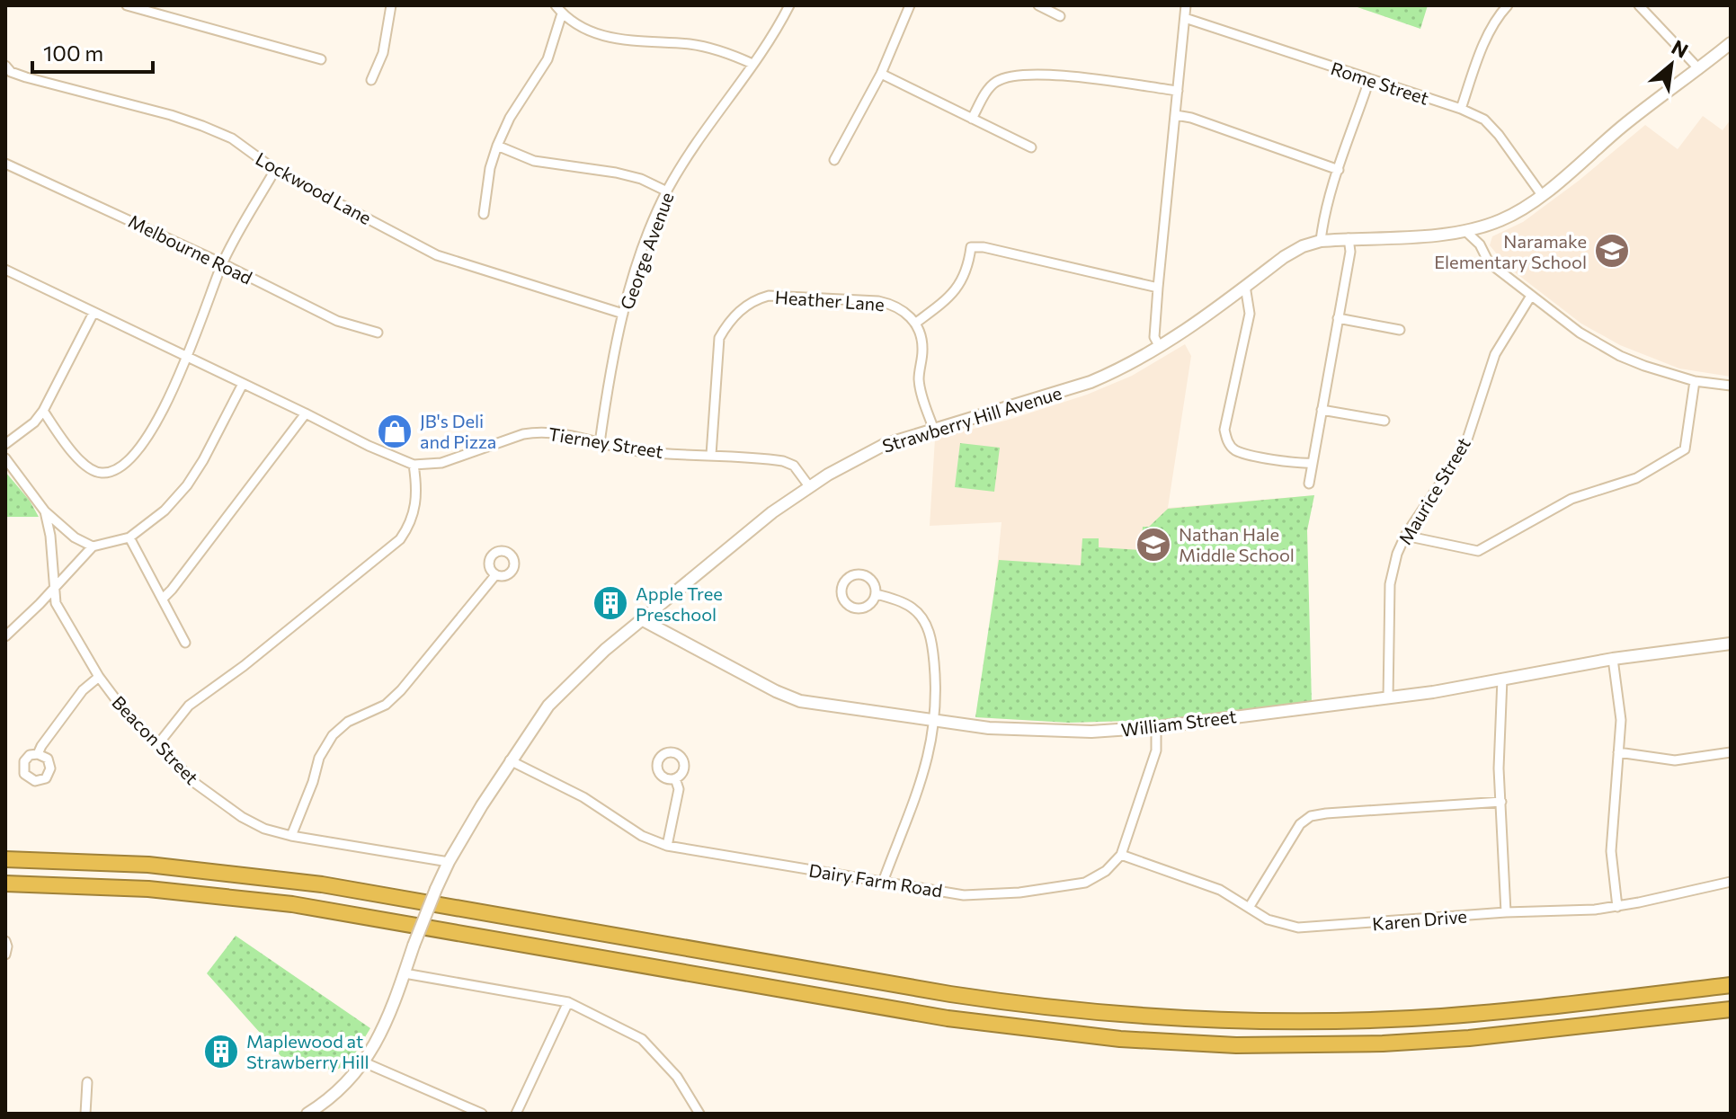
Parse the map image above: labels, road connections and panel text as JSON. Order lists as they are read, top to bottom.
{
  "streets": {
    "main road": ["Strawberry Hill Avenue", "William Street"],
    "street": [
      "Rome Street",
      "Lockwood Lane",
      "Melbourne Road",
      "George Avenue",
      "Heather Lane",
      "Tierney Street",
      "Maurice Street",
      "Beacon Street",
      "Dairy Farm Road",
      "Karen Drive"
    ]
  },
  "crossings": [
    ["Rome Street", "Strawberry Hill Avenue"],
    ["Lockwood Lane", "George Avenue"],
    ["George Avenue", "Tierney Street"],
    ["Heather Lane", "Tierney Street"],
    ["Strawberry Hill Avenue", "Tierney Street"],
    ["Strawberry Hill Avenue", "William Street"],
    ["Strawberry Hill Avenue", "Beacon Street"],
    ["Strawberry Hill Avenue", "Dairy Farm Road"],
    ["Maurice Street", "William Street"],
    ["Dairy Farm Road", "Karen Drive"]
  ],
  "places": {
    "school or university": ["Naramake Elementary School", "Nathan Hale Middle School"],
    "shop": ["JB's Deli and Pizza"],
    "building": ["Apple Tree Preschool", "Maplewood at Strawberry Hill"]
  },
  "scale_bar": "100 m",
  "north": "top right"
}
